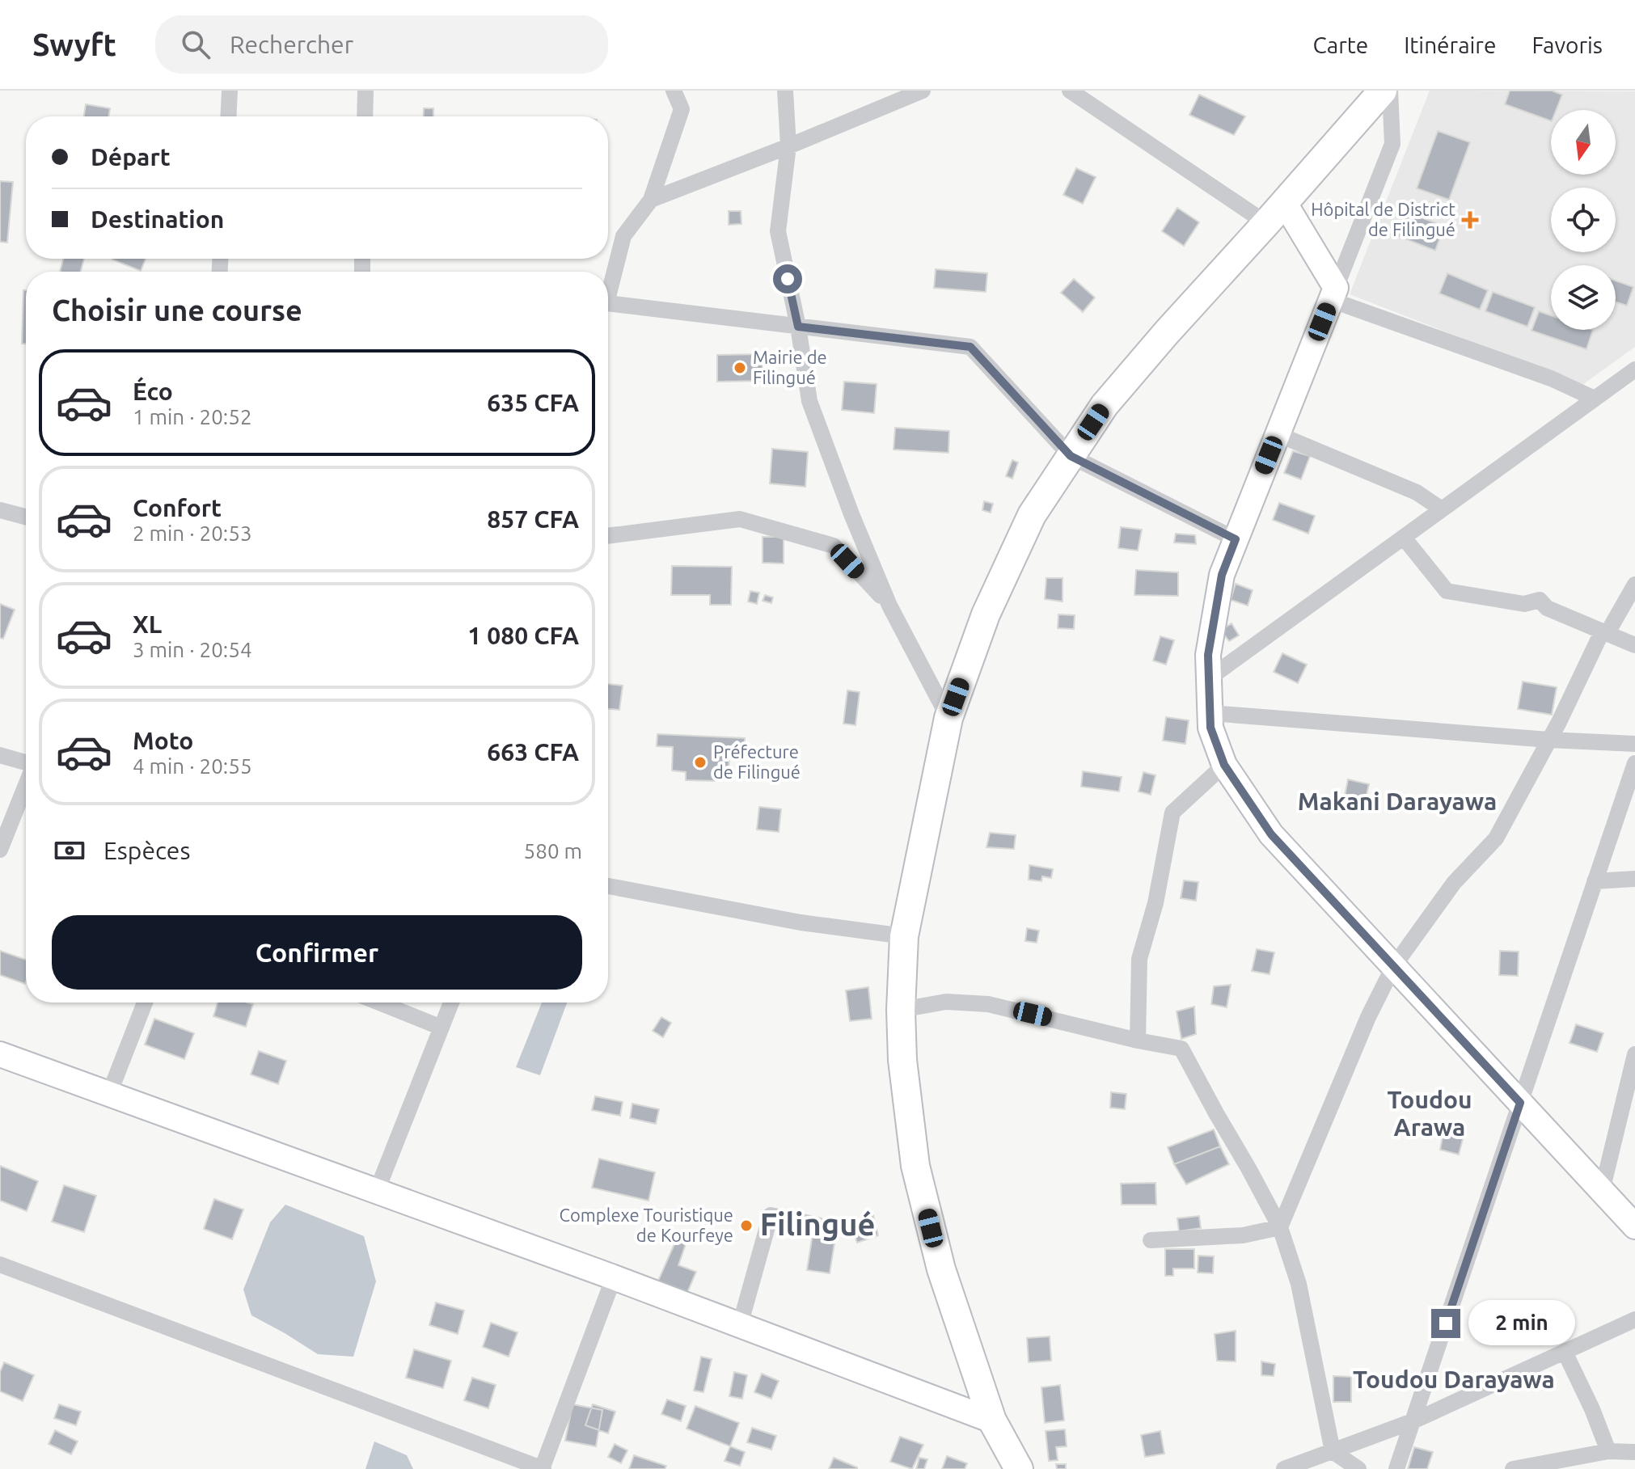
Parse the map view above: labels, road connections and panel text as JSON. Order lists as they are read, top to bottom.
{
  "districts": [
    "Makani Darayawa",
    "Toudou Arawa",
    "Filingué",
    "Toudou Darayawa"
  ],
  "places": {
    "health": ["Hôpital de District de Filingué"],
    "other": ["Mairie de Filingué", "Préfecture de Filingué", "Complexe Touristique de Kourfeye"]
  },
  "north": "bottom",
  "page": {
    "header": "Swyft",
    "search": "Rechercher",
    "nav": ["Carte", "Itinéraire", "Favoris"],
    "banner": ["Départ", "Destination"],
    "heading": "Choisir une course",
    "list": [
      {
        "name": "Éco",
        "note": "1 min · 20:52",
        "value": "635 CFA"
      },
      {
        "name": "Confort",
        "note": "2 min · 20:53",
        "value": "857 CFA"
      },
      {
        "name": "XL",
        "note": "3 min · 20:54",
        "value": "1 080 CFA"
      },
      {
        "name": "Moto",
        "note": "4 min · 20:55",
        "value": "663 CFA"
      }
    ],
    "pay": ["Espèces", "580 m"],
    "buttons": "Confirmer",
    "bubble": "2 min"
  }
}
